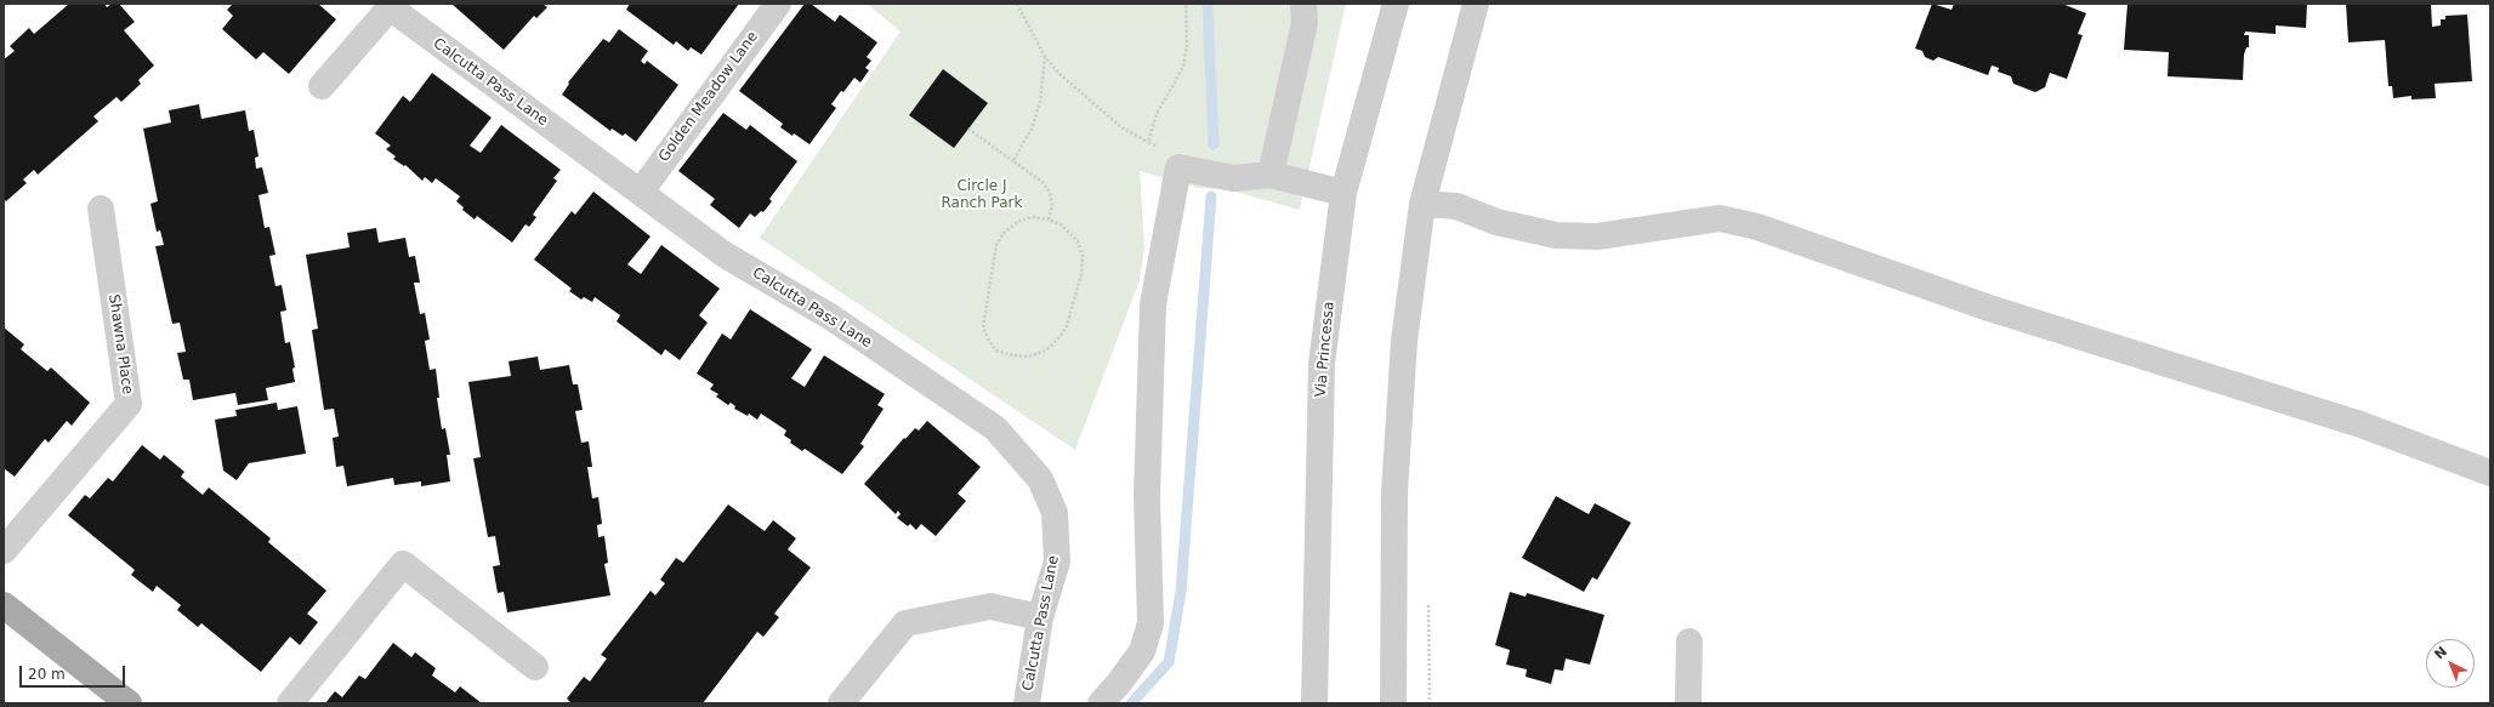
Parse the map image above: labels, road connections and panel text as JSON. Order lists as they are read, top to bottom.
{
  "streets": {
    "street": [
      "Calcutta Pass Lane",
      "Golden Meadow Lane",
      "Shawna Place",
      "Via Princessa"
    ]
  },
  "crossings": [
    ["Calcutta Pass Lane", "Golden Meadow Lane"]
  ],
  "parks": ["Circle J Ranch Park"],
  "scale_bar": "20 m",
  "north": "top left"
}
